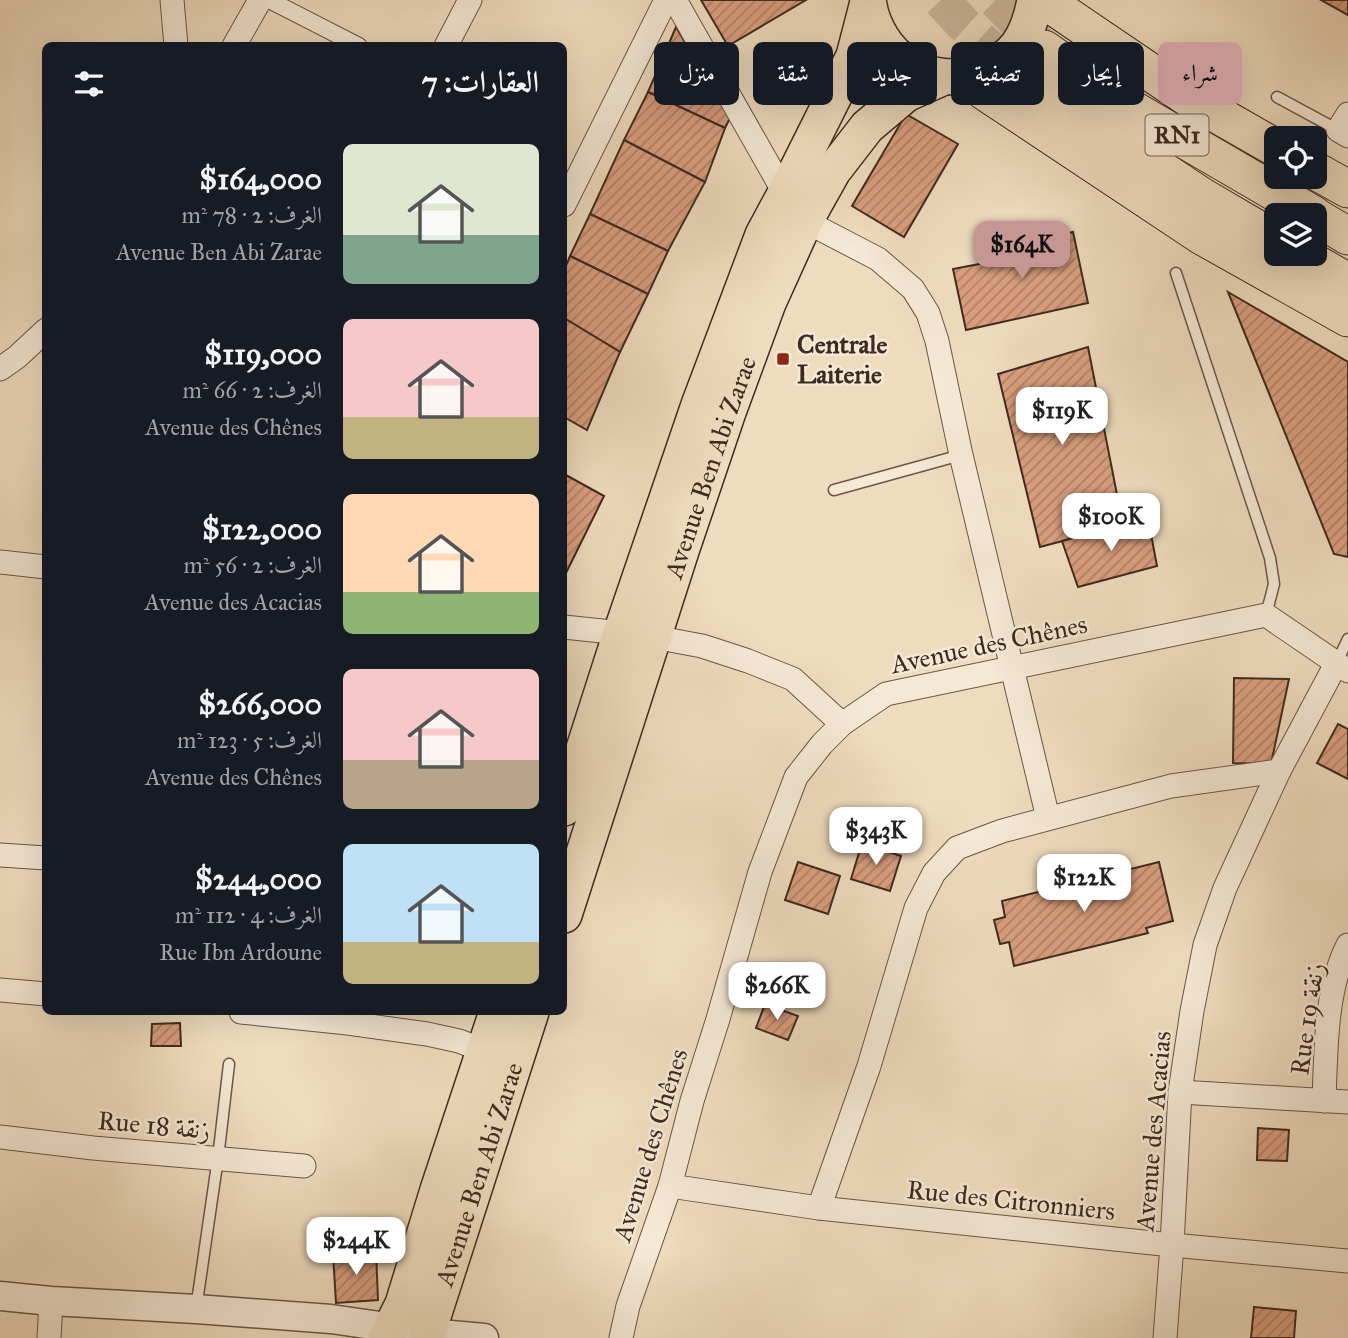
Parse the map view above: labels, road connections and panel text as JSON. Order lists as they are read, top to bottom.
{
  "streets": {
    "highway": ["RN1"],
    "main road": ["Avenue Ben Abi Zarae"],
    "street": [
      "Avenue des Chênes",
      "Rue 19 زنقة",
      "Rue 18 زنقة",
      "Avenue des Acacias",
      "Rue des Citronniers"
    ]
  },
  "crossings": [
    ["Avenue des Chênes", "Rue des Citronniers"],
    ["Avenue des Acacias", "Rue des Citronniers"]
  ],
  "places": {
    "transit": ["Centrale Laiterie"]
  },
  "page": {
    "chip": [
      "شراء",
      "إيجار",
      "تصفية",
      "جديد",
      "شقة",
      "منزل"
    ],
    "heading": "العقارات: 7",
    "list": [
      {
        "name": "$164,000",
        "note": "الغرف: 2 · 78 m² · Avenue Ben Abi Zarae"
      },
      {
        "name": "$119,000",
        "note": "الغرف: 2 · 66 m² · Avenue des Chênes"
      },
      {
        "name": "$122,000",
        "note": "الغرف: 2 · 56 m² · Avenue des Acacias"
      },
      {
        "name": "$266,000",
        "note": "الغرف: 5 · 123 m² · Avenue des Chênes"
      },
      {
        "name": "$244,000",
        "note": "الغرف: 4 · 112 m² · Rue Ibn Ardoune"
      }
    ],
    "price": [
      "$164K",
      "$119K",
      "$100K",
      "$343K",
      "$122K",
      "$266K",
      "$244K"
    ]
  }
}
